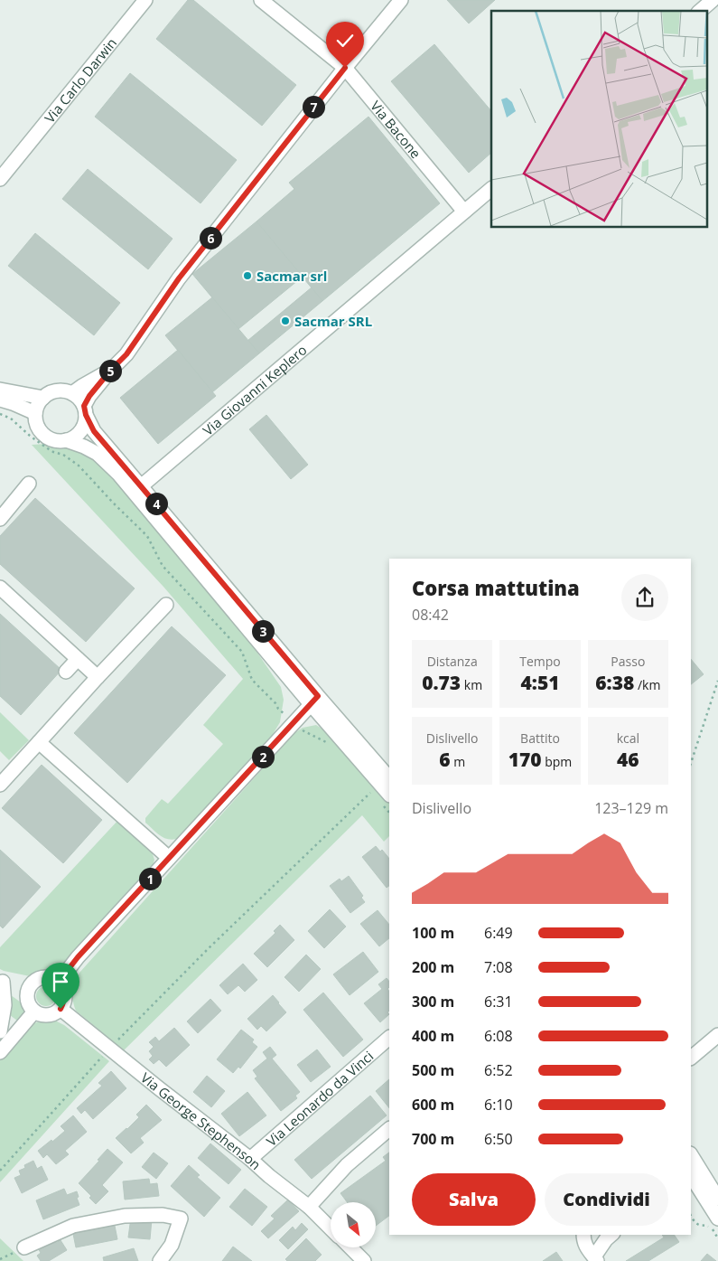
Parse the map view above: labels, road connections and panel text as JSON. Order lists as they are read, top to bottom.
{
  "streets": {
    "street": [
      "Via Carlo Darwin",
      "Via Bacone",
      "Via Giovanni Keplero",
      "Via Leonardo da Vinci",
      "Via George Stephenson"
    ]
  },
  "crossings": [
    ["Via Bacone", "Via Giovanni Keplero"],
    ["Via Leonardo da Vinci", "Via George Stephenson"]
  ],
  "places": ["Sacmar srl", "Sacmar SRL"],
  "north": "bottom right",
  "page": {
    "pins": [
      "7",
      "6",
      "5",
      "4",
      "3",
      "2",
      "1"
    ],
    "heading": ["Corsa mattutina", "08:42"],
    "stats": [
      ["Distanza", "0.73 km"],
      ["Tempo", "4:51"],
      ["Passo", "6:38 /km"],
      ["Dislivello", "6 m"],
      ["Battito", "170 bpm"],
      ["kcal", "46"]
    ],
    "chart": ["Dislivello", "123–129 m"],
    "list": [
      {
        "name": "100 m",
        "note": "6:49"
      },
      {
        "name": "200 m",
        "note": "7:08"
      },
      {
        "name": "300 m",
        "note": "6:31"
      },
      {
        "name": "400 m",
        "note": "6:08"
      },
      {
        "name": "500 m",
        "note": "6:52"
      },
      {
        "name": "600 m",
        "note": "6:10"
      },
      {
        "name": "700 m",
        "note": "6:50"
      }
    ],
    "buttons": ["Salva", "Condividi"]
  }
}
